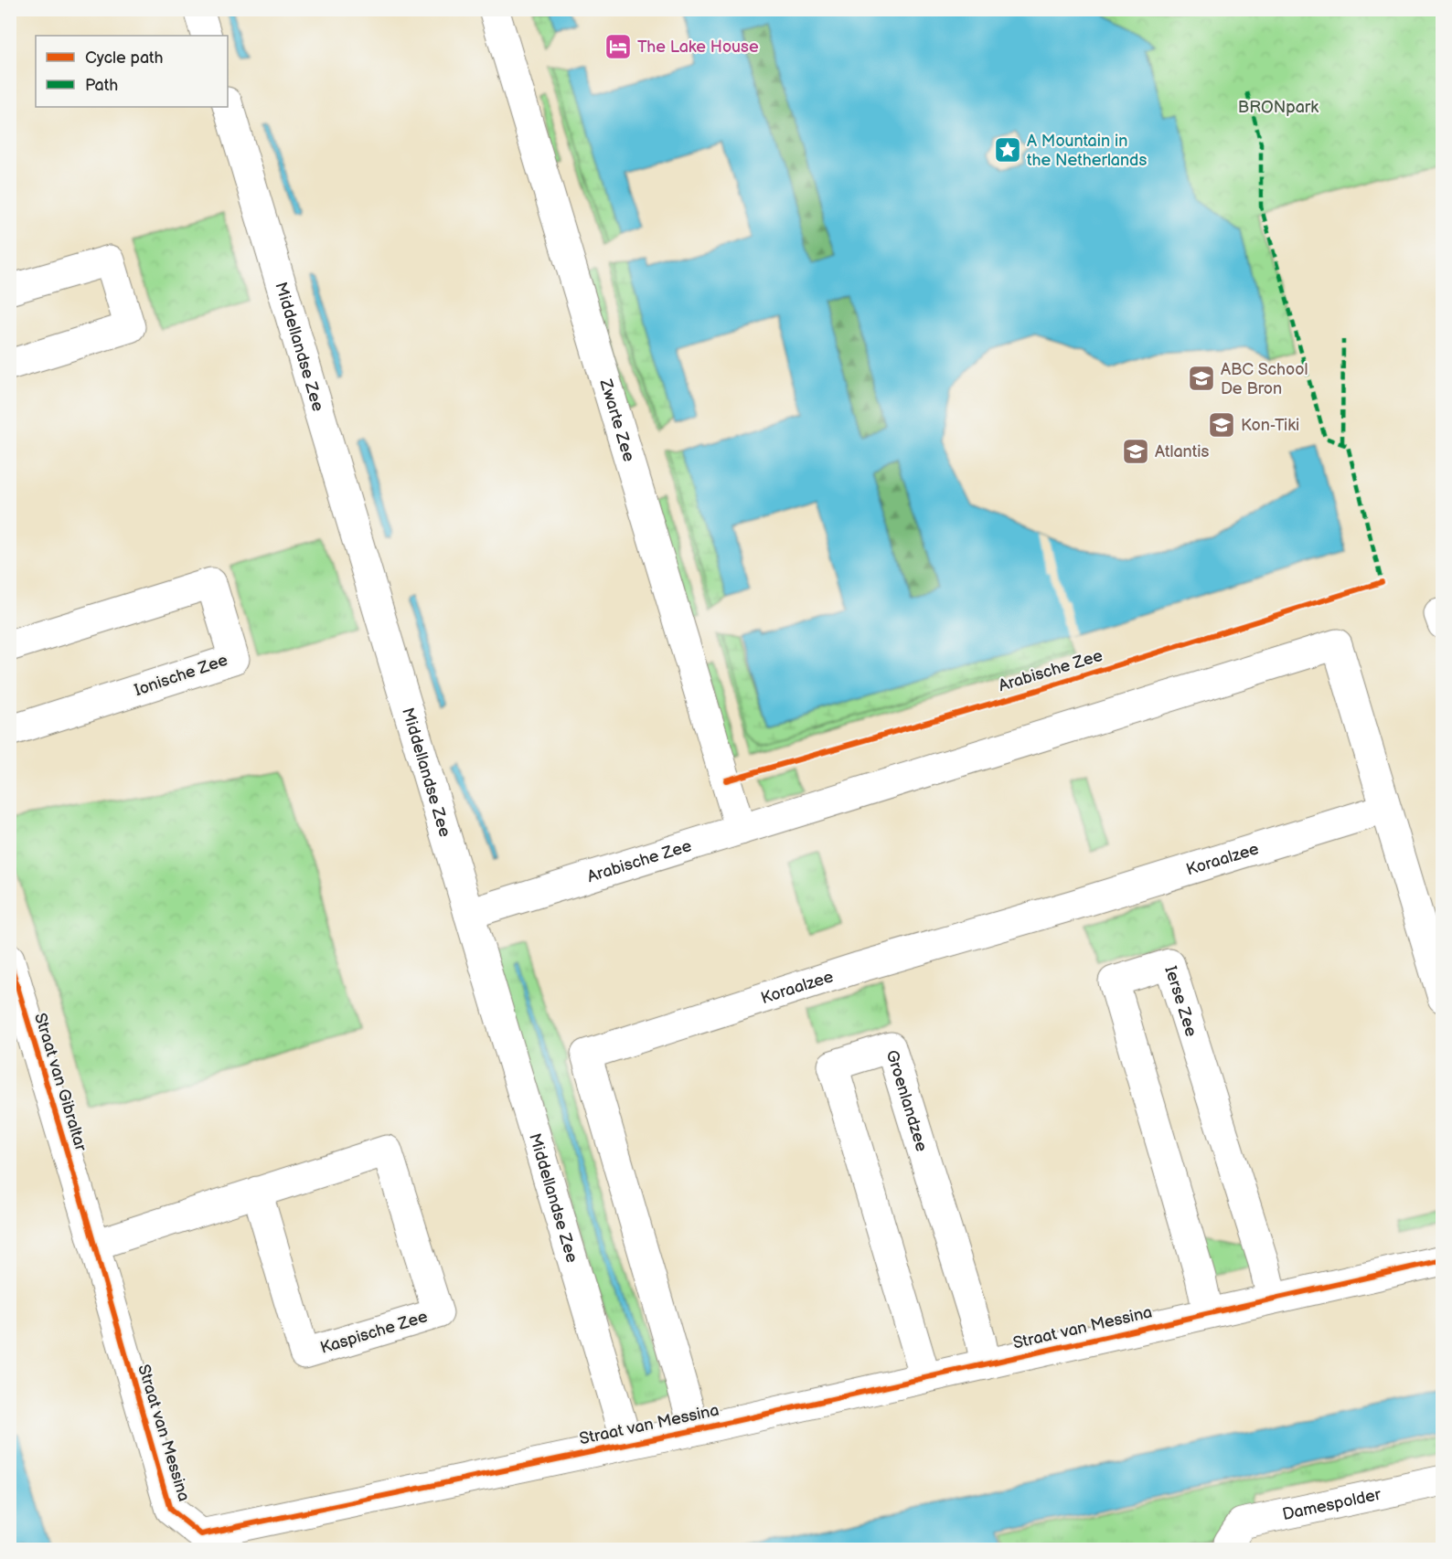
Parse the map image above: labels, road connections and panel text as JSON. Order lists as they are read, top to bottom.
{
  "streets": {
    "street": [
      "Middellandse Zee",
      "Zwarte Zee",
      "Arabische Zee",
      "Ionische Zee",
      "Koraalzee",
      "Ierse Zee",
      "Straat van Gibraltar",
      "Groenlandzee",
      "Straat van Messina",
      "Kaspische Zee",
      "Damespolder"
    ]
  },
  "crossings": [
    ["Middellandse Zee", "Arabische Zee"],
    ["Middellandse Zee", "Straat van Messina"],
    ["Zwarte Zee", "Arabische Zee"],
    ["Arabische Zee", "Koraalzee"],
    ["Koraalzee", "Straat van Messina"],
    ["Ierse Zee", "Straat van Messina"],
    ["Straat van Gibraltar", "Straat van Messina"],
    ["Groenlandzee", "Straat van Messina"],
    ["Straat van Messina", "Kaspische Zee"]
  ],
  "parks": ["BRONpark"],
  "places": {
    "hotel": ["The Lake House"],
    "place": ["A Mountain in the Netherlands"],
    "school or university": ["ABC School De Bron", "Kon-Tiki", "Atlantis"]
  },
  "legend": ["Cycle path", "Path"]
}
